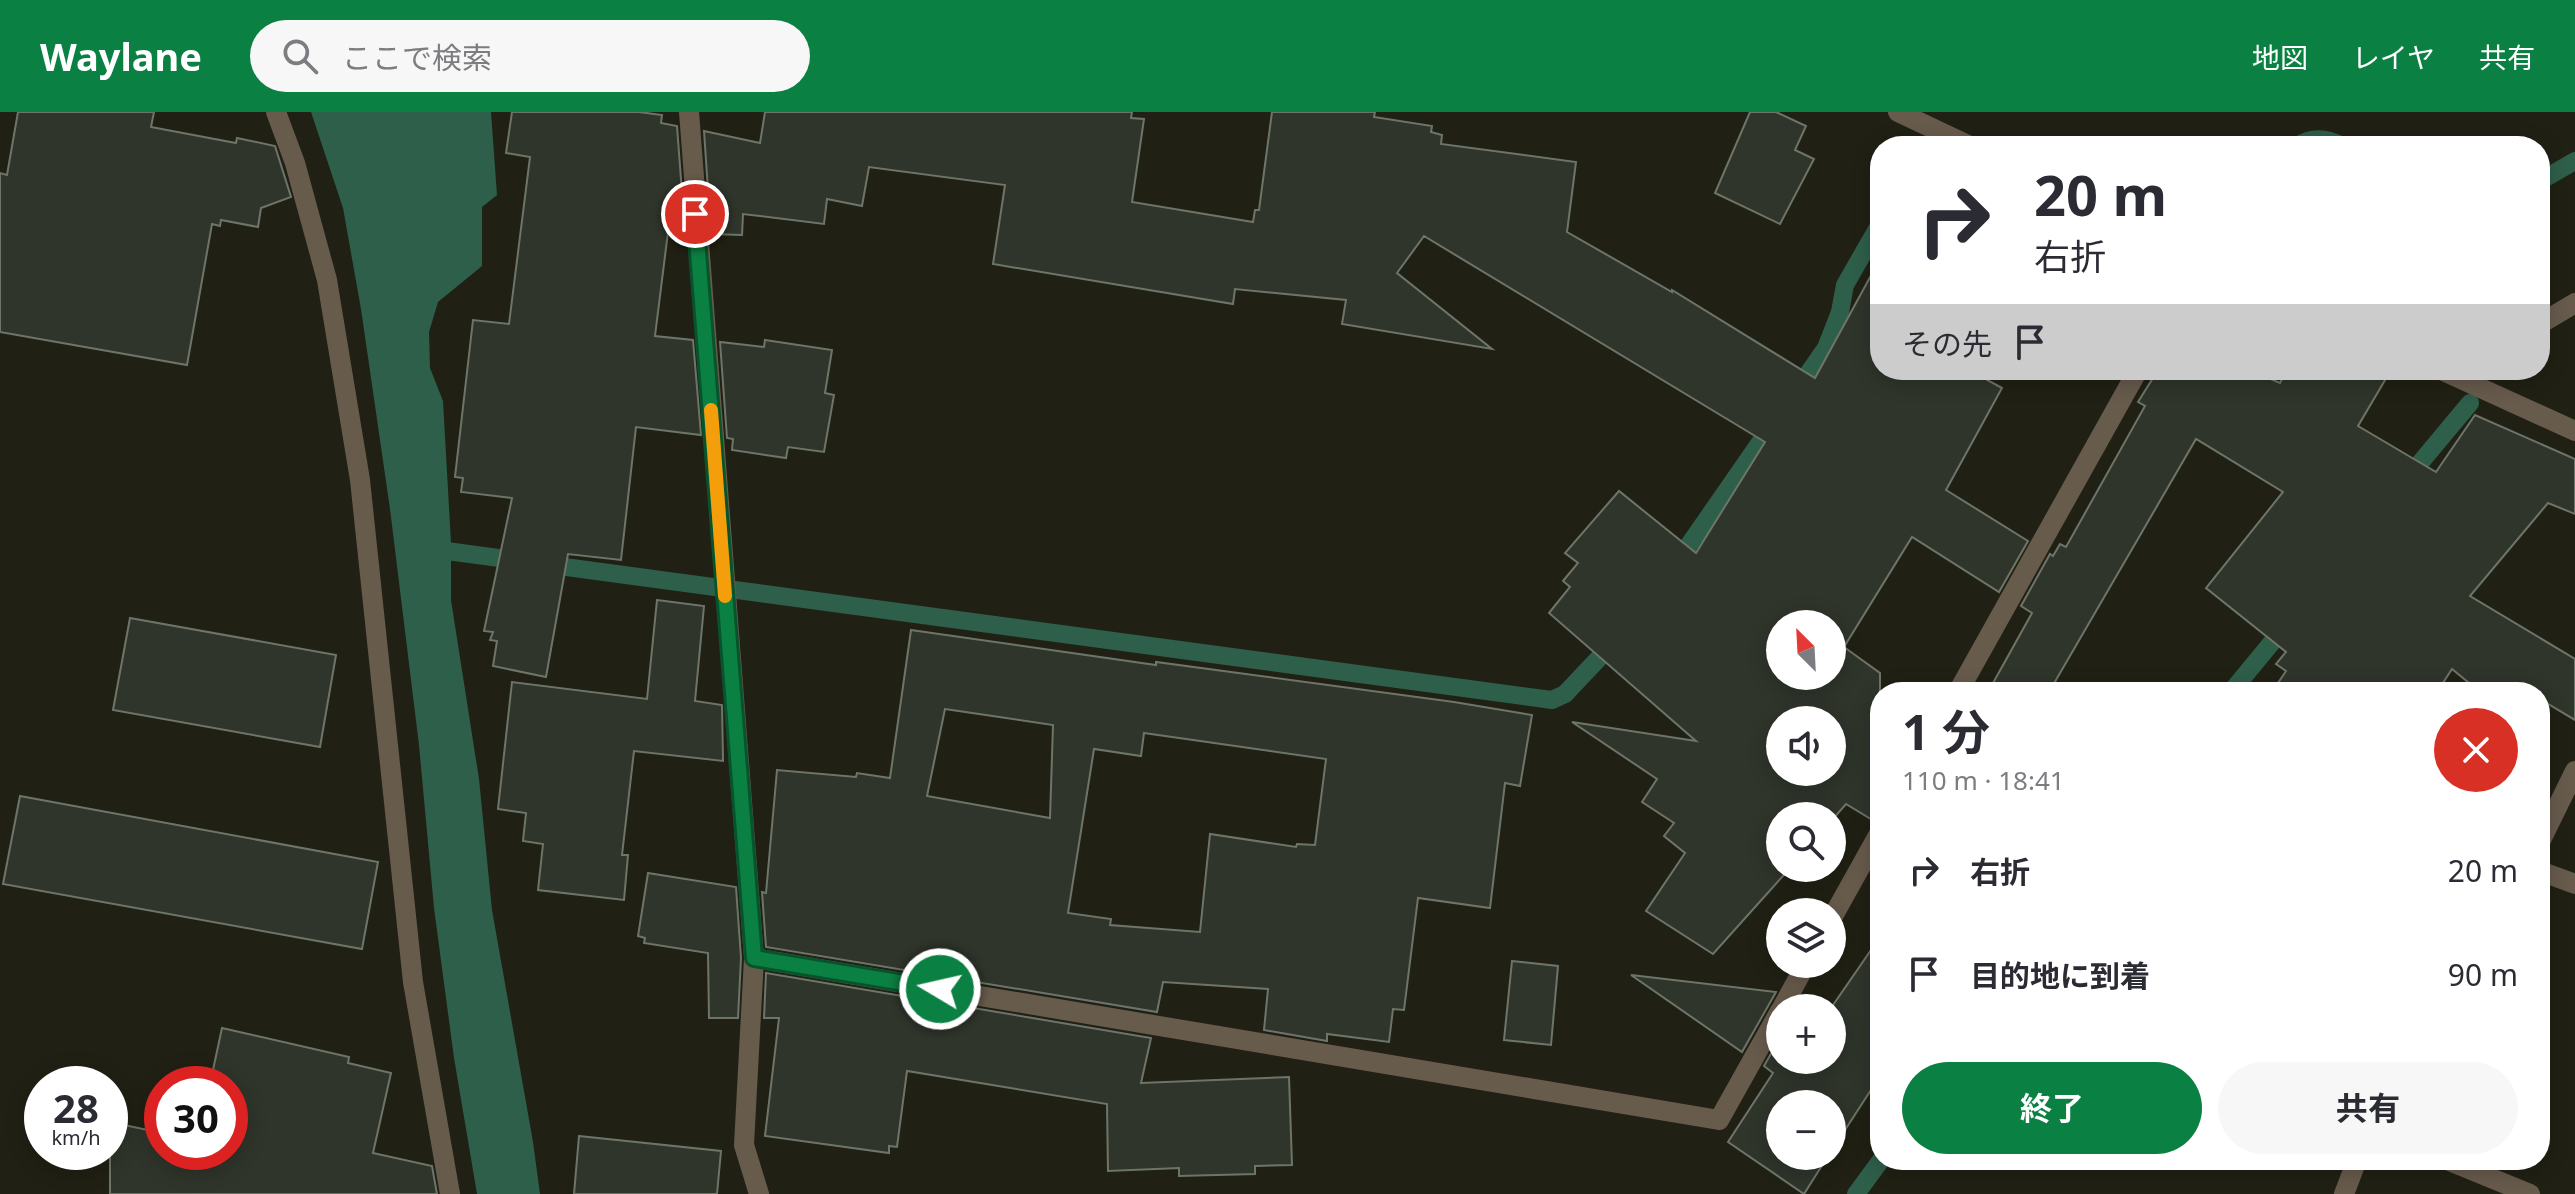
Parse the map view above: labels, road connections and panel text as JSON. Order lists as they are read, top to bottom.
{
  "north": "top left",
  "page": {
    "header": "Waylane",
    "search": "ここで検索",
    "nav": ["地図", "レイヤ", "共有"],
    "turn": ["20 m", "右折"],
    "then": "その先",
    "map_buttons": ["+", "−"],
    "heading": ["1 分", "110 m · 18:41"],
    "list": [
      {
        "name": "右折",
        "value": "20 m"
      },
      {
        "name": "目的地に到着",
        "value": "90 m"
      }
    ],
    "buttons": ["終了", "共有"],
    "speed": "28 km/h",
    "limit": "30"
  }
}
